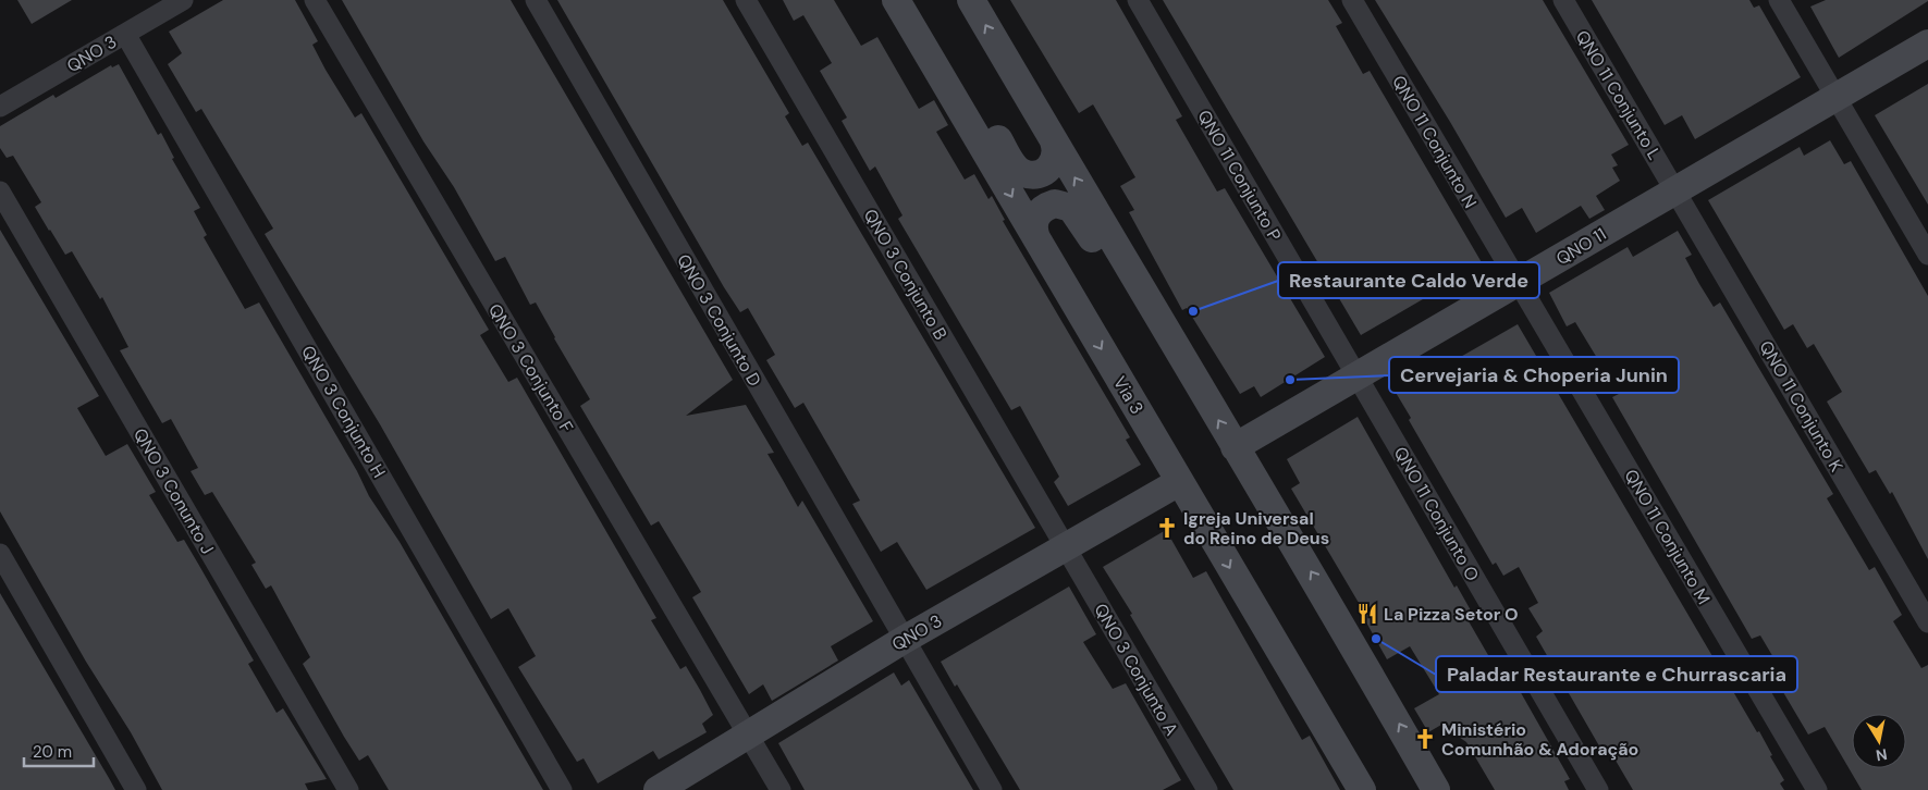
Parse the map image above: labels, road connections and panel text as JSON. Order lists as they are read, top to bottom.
{
  "streets": {
    "main road": ["QNO 3", "QNO 11", "Via 3"],
    "street": [
      "QNO 11 Conjunto L",
      "QNO 11 Conjunto N",
      "QNO 11 Conjunto P",
      "QNO 3 Conjunto B",
      "QNO 3 Conjunto D",
      "QNO 3 Conjunto F",
      "QNO 11 Conjunto K",
      "QNO 3 Conjunto H",
      "QNO 3 Conunto J",
      "QNO 11 Conjunto O",
      "QNO 11 Conjunto M",
      "QNO 3 Conjunto A"
    ]
  },
  "crossings": [
    ["QNO 3", "QNO 3 Conjunto B"],
    ["QNO 3", "QNO 3 Conjunto D"],
    ["QNO 3", "QNO 3 Conjunto F"],
    ["QNO 3", "Via 3"],
    ["QNO 3", "QNO 3 Conjunto H"],
    ["QNO 3", "QNO 3 Conjunto A"],
    ["QNO 11 Conjunto L", "QNO 11"],
    ["QNO 11 Conjunto L", "QNO 11 Conjunto K"],
    ["QNO 11 Conjunto N", "QNO 11"],
    ["QNO 11 Conjunto N", "QNO 11 Conjunto M"],
    ["QNO 11 Conjunto P", "QNO 11"],
    ["QNO 11 Conjunto P", "QNO 11 Conjunto O"],
    ["QNO 11", "QNO 11 Conjunto K"],
    ["QNO 11", "QNO 11 Conjunto O"],
    ["QNO 11", "QNO 11 Conjunto M"],
    ["QNO 3 Conjunto B", "QNO 3 Conjunto A"]
  ],
  "places": {
    "other": ["Restaurante Caldo Verde", "Cervejaria & Choperia Junin", "Paladar Restaurante e Churrascaria"],
    "church": ["Igreja Universal do Reino de Deus", "Ministério Comunhão & Adoração"],
    "restaurant": ["La Pizza Setor O"]
  },
  "scale_bar": "20 m",
  "north": "bottom"
}
